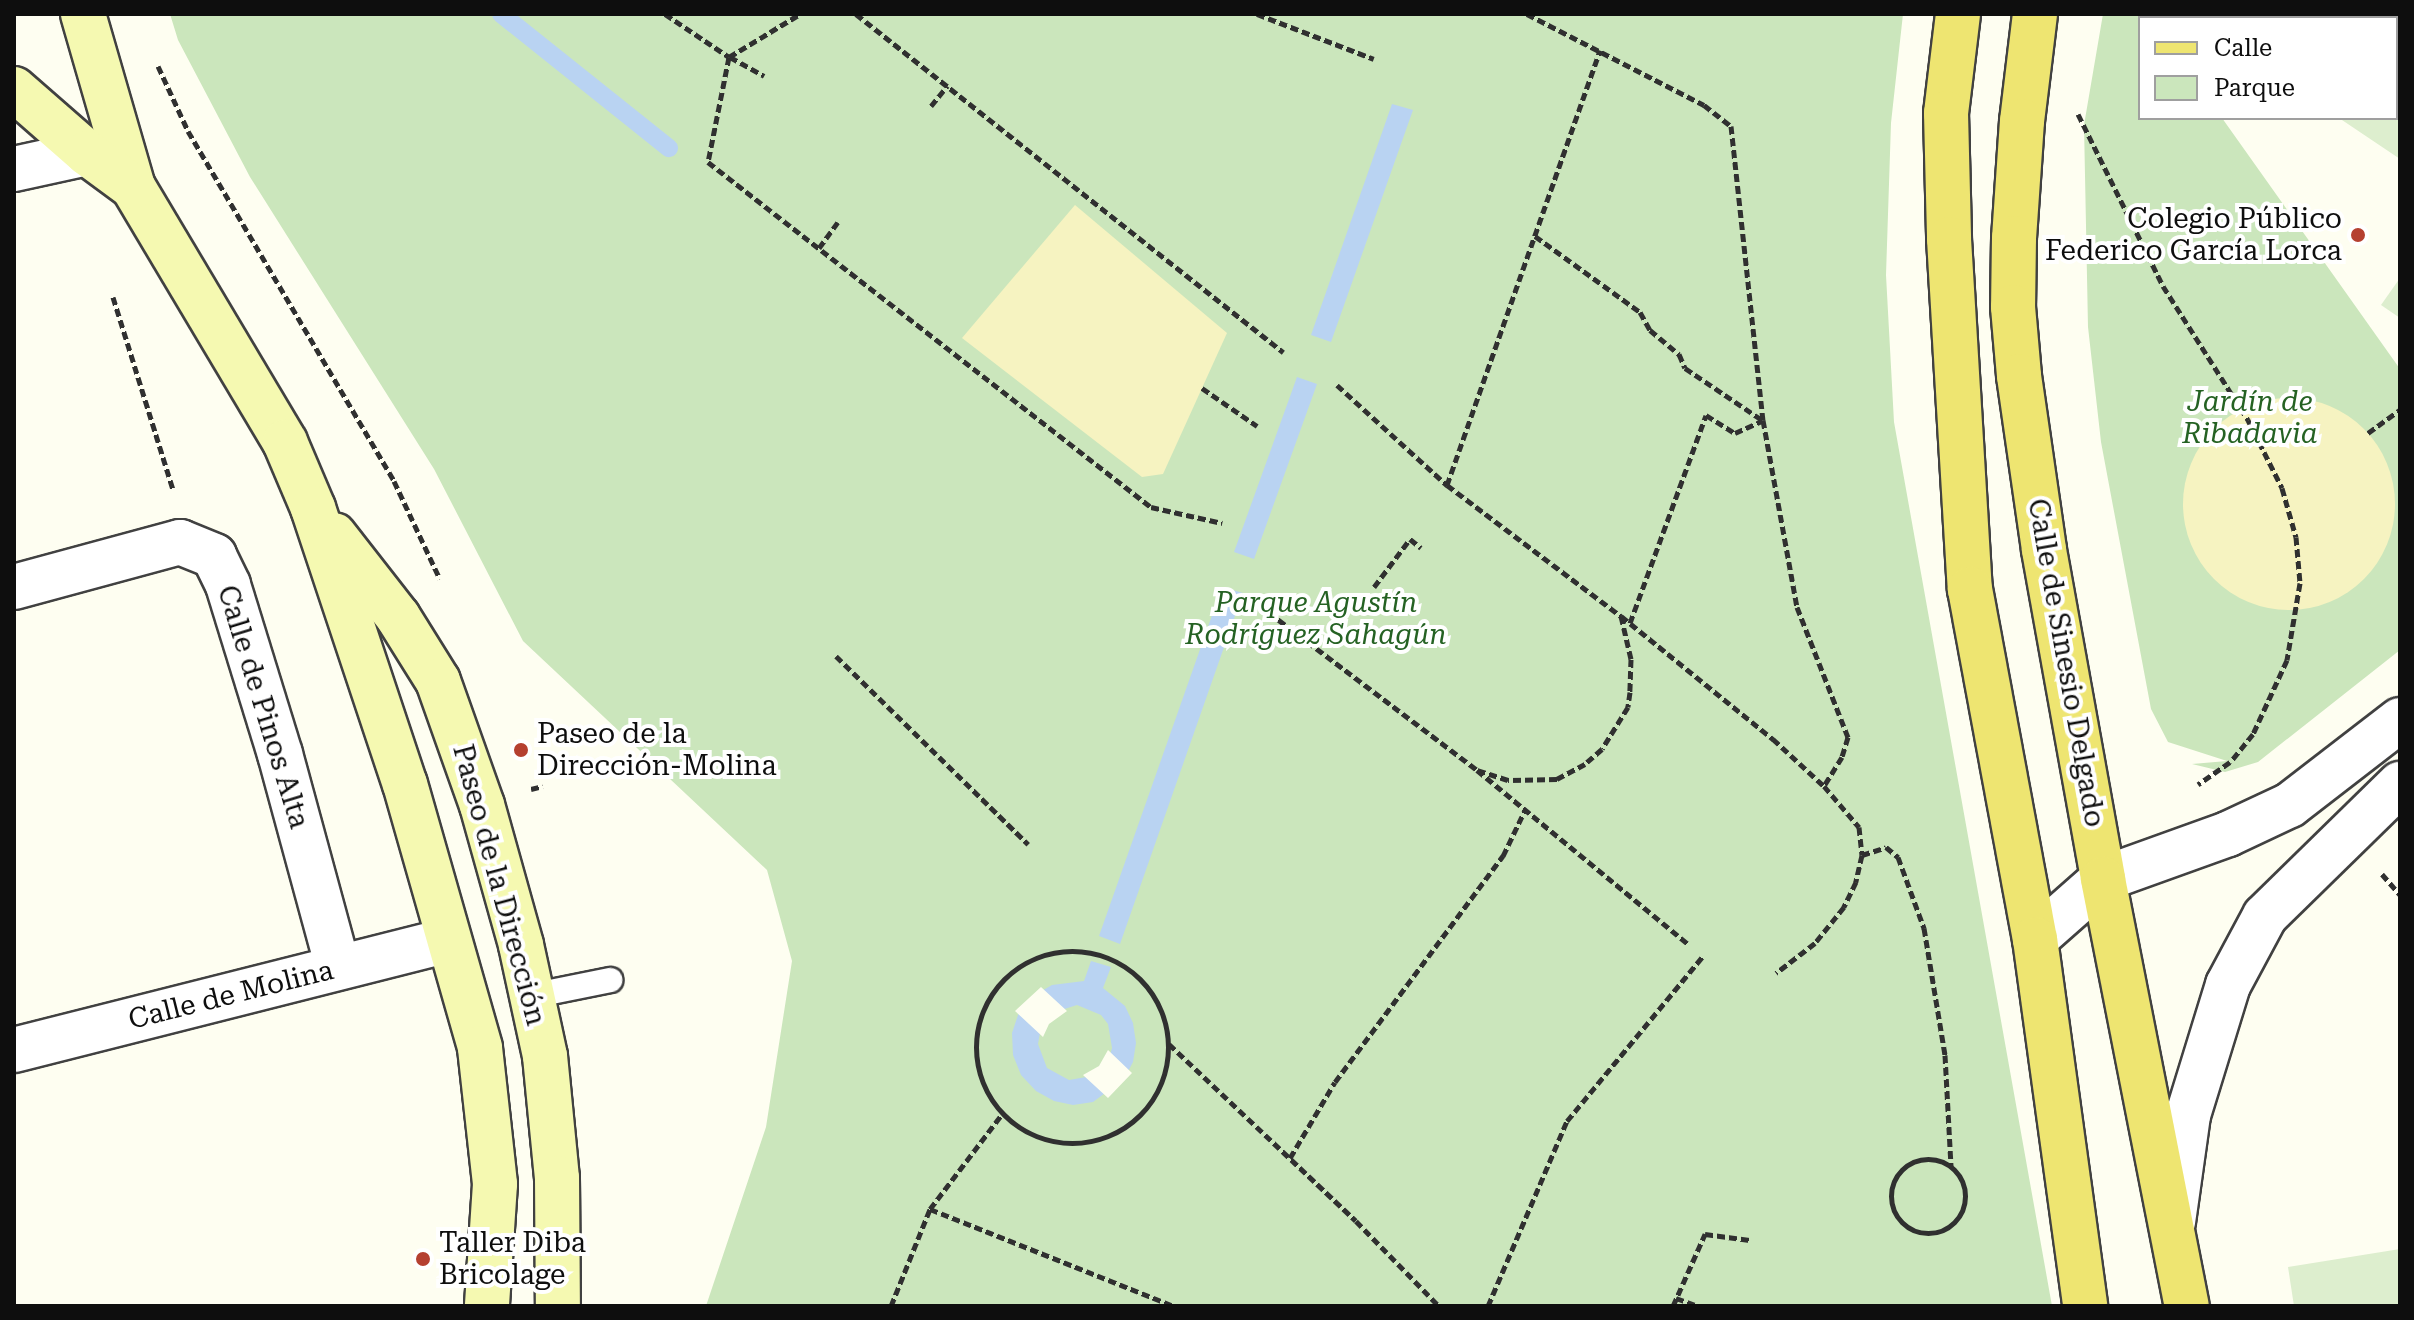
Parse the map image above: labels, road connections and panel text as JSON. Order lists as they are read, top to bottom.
{
  "streets": {
    "main road": ["Calle de Sinesio Delgado"],
    "street": ["Calle de Pinos Alta", "Paseo de la Dirección", "Calle de Molina"]
  },
  "crossings": [
    ["Calle de Pinos Alta", "Calle de Molina"],
    ["Paseo de la Dirección", "Calle de Molina"]
  ],
  "parks": ["Jardín de Ribadavia", "Parque Agustín Rodríguez Sahagún"],
  "places": ["Colegio Público Federico García Lorca", "Paseo de la Dirección-Molina", "Taller Diba Bricolage"],
  "legend": ["Calle", "Parque"]
}
